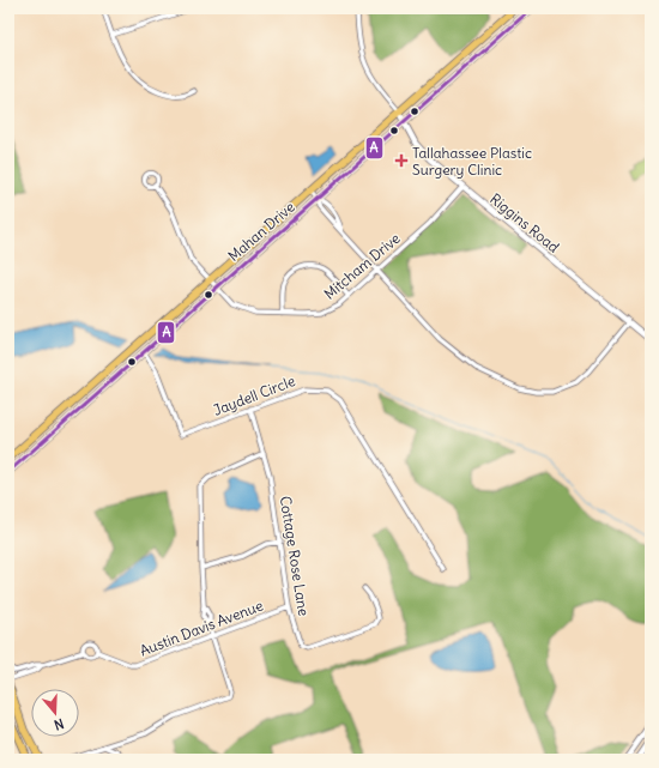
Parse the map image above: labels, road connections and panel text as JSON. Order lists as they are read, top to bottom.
{
  "streets": {
    "main road": ["Mahan Drive"],
    "street": [
      "Riggins Road",
      "Mitcham Drive",
      "Jaydell Circle",
      "Cottage Rose Lane",
      "Austin Davis Avenue"
    ]
  },
  "crossings": [
    ["Riggins Road", "Mahan Drive"],
    ["Riggins Road", "Mitcham Drive"],
    ["Mahan Drive", "Mitcham Drive"],
    ["Mahan Drive", "Jaydell Circle"],
    ["Jaydell Circle", "Cottage Rose Lane"],
    ["Cottage Rose Lane", "Austin Davis Avenue"]
  ],
  "places": {
    "health": ["Tallahassee Plastic Surgery Clinic"]
  },
  "lines": ["transit line A"],
  "north": "bottom"
}
